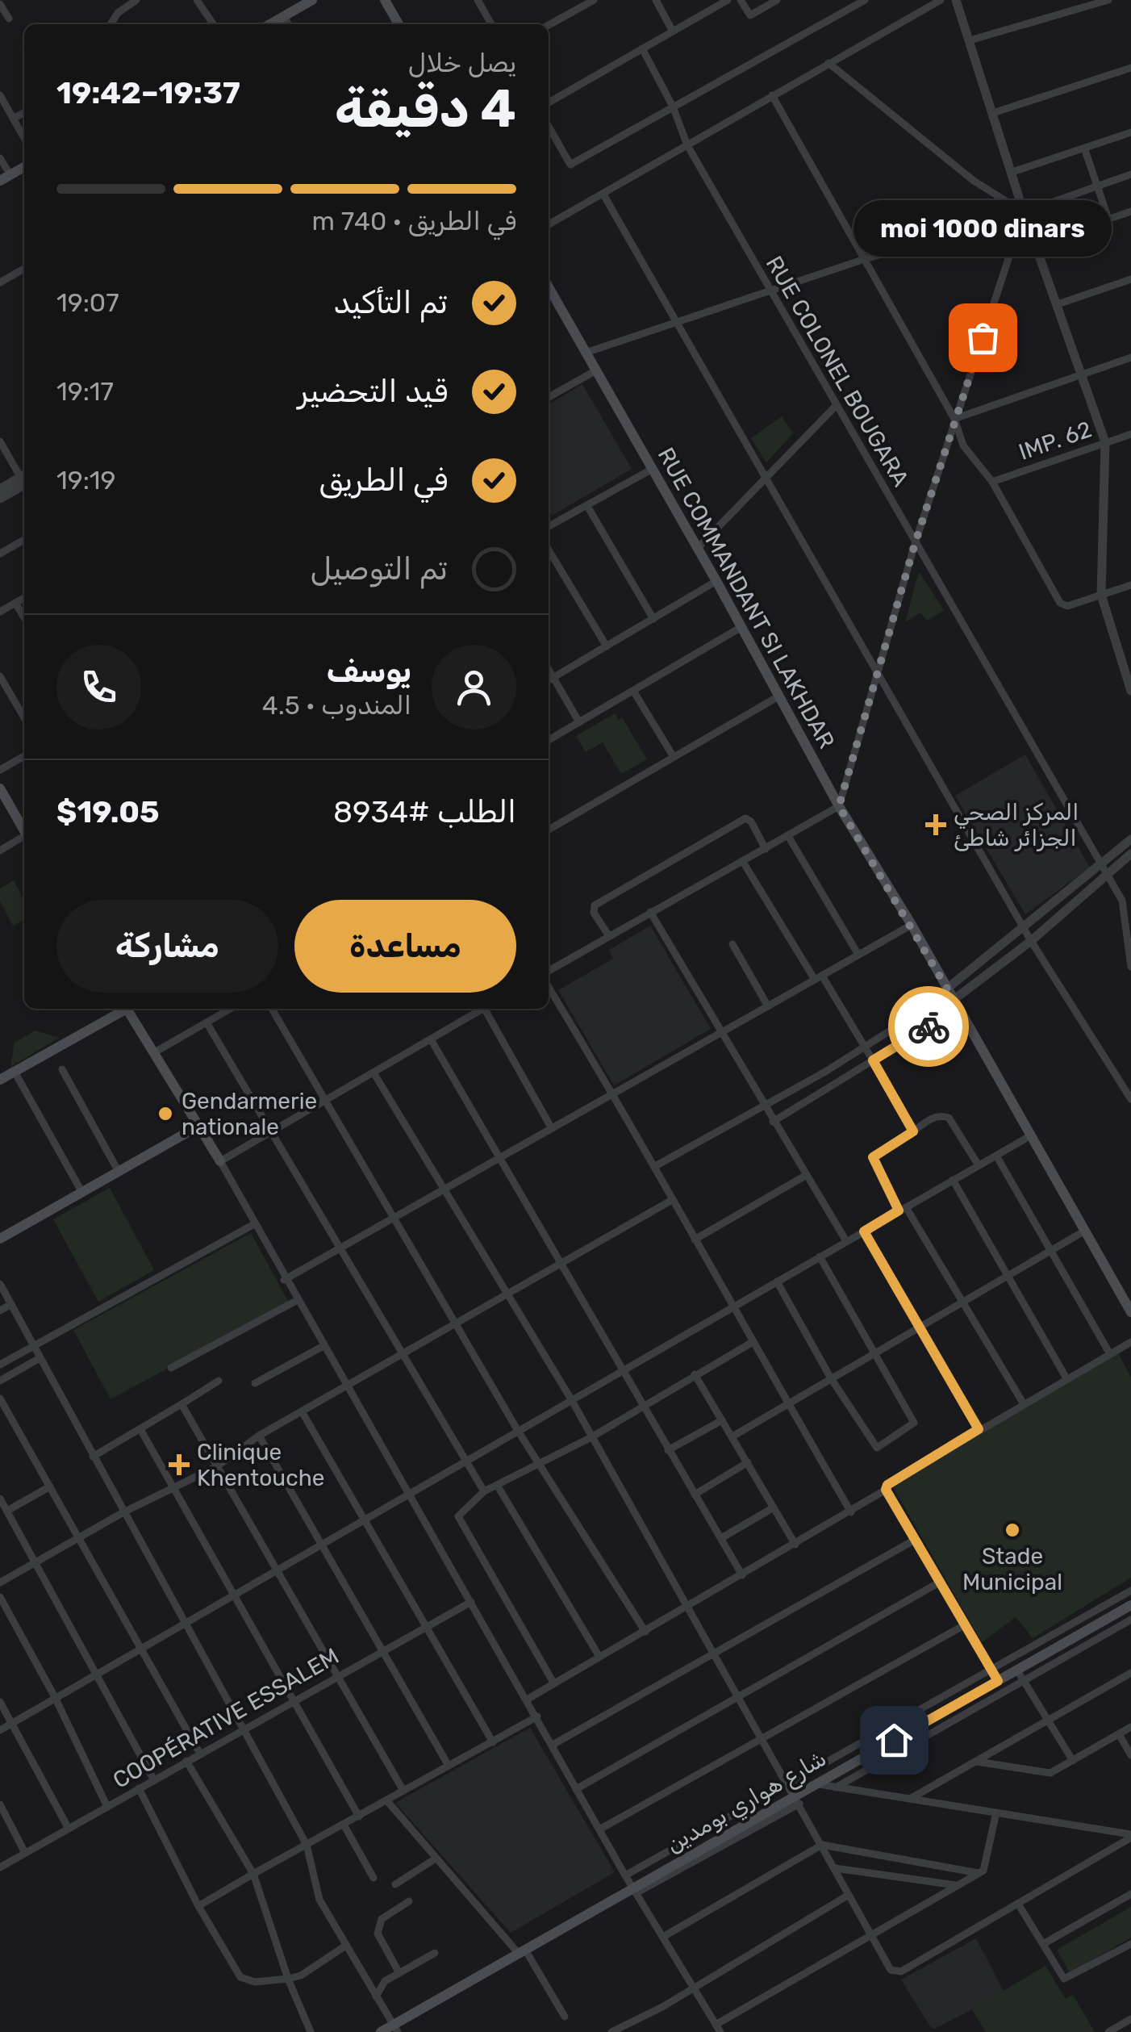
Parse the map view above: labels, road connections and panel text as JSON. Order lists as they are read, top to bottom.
{
  "streets": {
    "main road": ["RUE COMMANDANT SI LAKHDAR", "شارع هواري بومدين"],
    "street": ["RUE COLONEL BOUGARA", "IMP. 62", "COOPÉRATIVE ESSALEM"]
  },
  "places": {
    "other": ["moi 1000 dinars", "Gendarmerie nationale", "Stade Municipal"],
    "health": ["المركز الصحي الجزائر شاطئ", "Clinique Khentouche"]
  },
  "page": {
    "heading": ["4 دقيقة", "يصل خلال", "19:37–19:42"],
    "panel": [
      "يوسف",
      "المندوب · 4.5",
      "الطلب #8934",
      "$19.05"
    ],
    "bar": "في الطريق · 740 m",
    "bubble": "moi 1000 dinars",
    "list": [
      ["تم التأكيد", "19:07"],
      ["قيد التحضير", "19:17"],
      ["في الطريق", "19:19"],
      "تم التوصيل"
    ],
    "buttons": ["مساعدة", "مشاركة"]
  }
}
